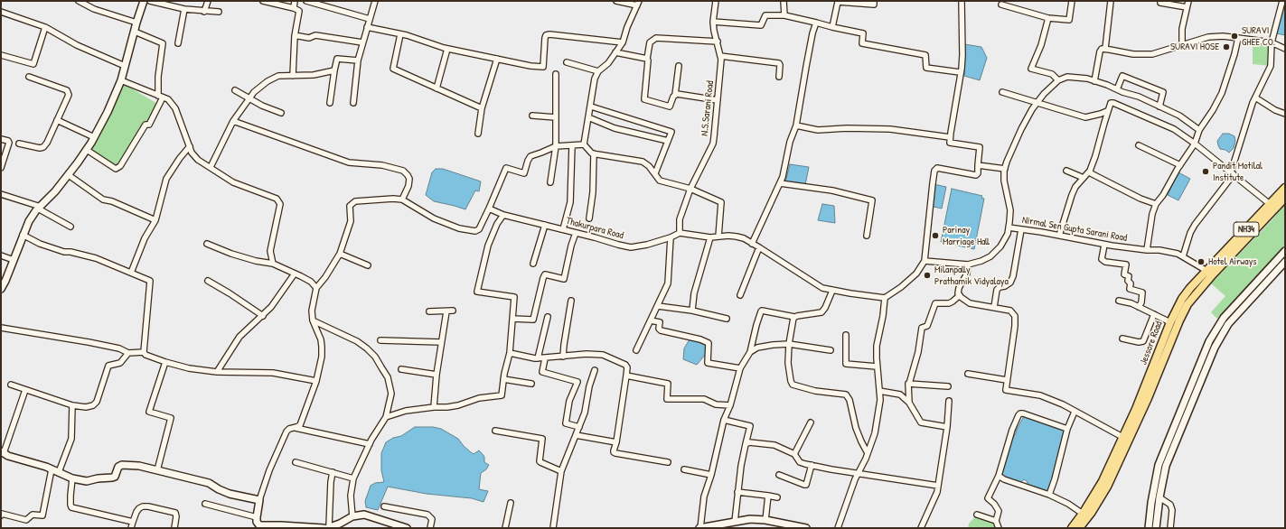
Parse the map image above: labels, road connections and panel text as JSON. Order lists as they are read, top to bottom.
{
  "streets": {
    "main road": ["NH34", "Jessore Road"],
    "street": ["N.S.Sarani Road", "Thakurpara Road", "Nirmal Sen Gupta Sarani Road"]
  },
  "crossings": [
    ["N.S.Sarani Road", "Thakurpara Road"],
    ["Nirmal Sen Gupta Sarani Road", "Jessore Road"]
  ],
  "places": [
    "SURAVI GHEE CO.",
    "SURAVI HOSE",
    "Pandit Motilal Institute",
    "Parinay Marriage Hall",
    "Hotel Airways",
    "Milanpally Prathamik Vidyalaya"
  ]
}
